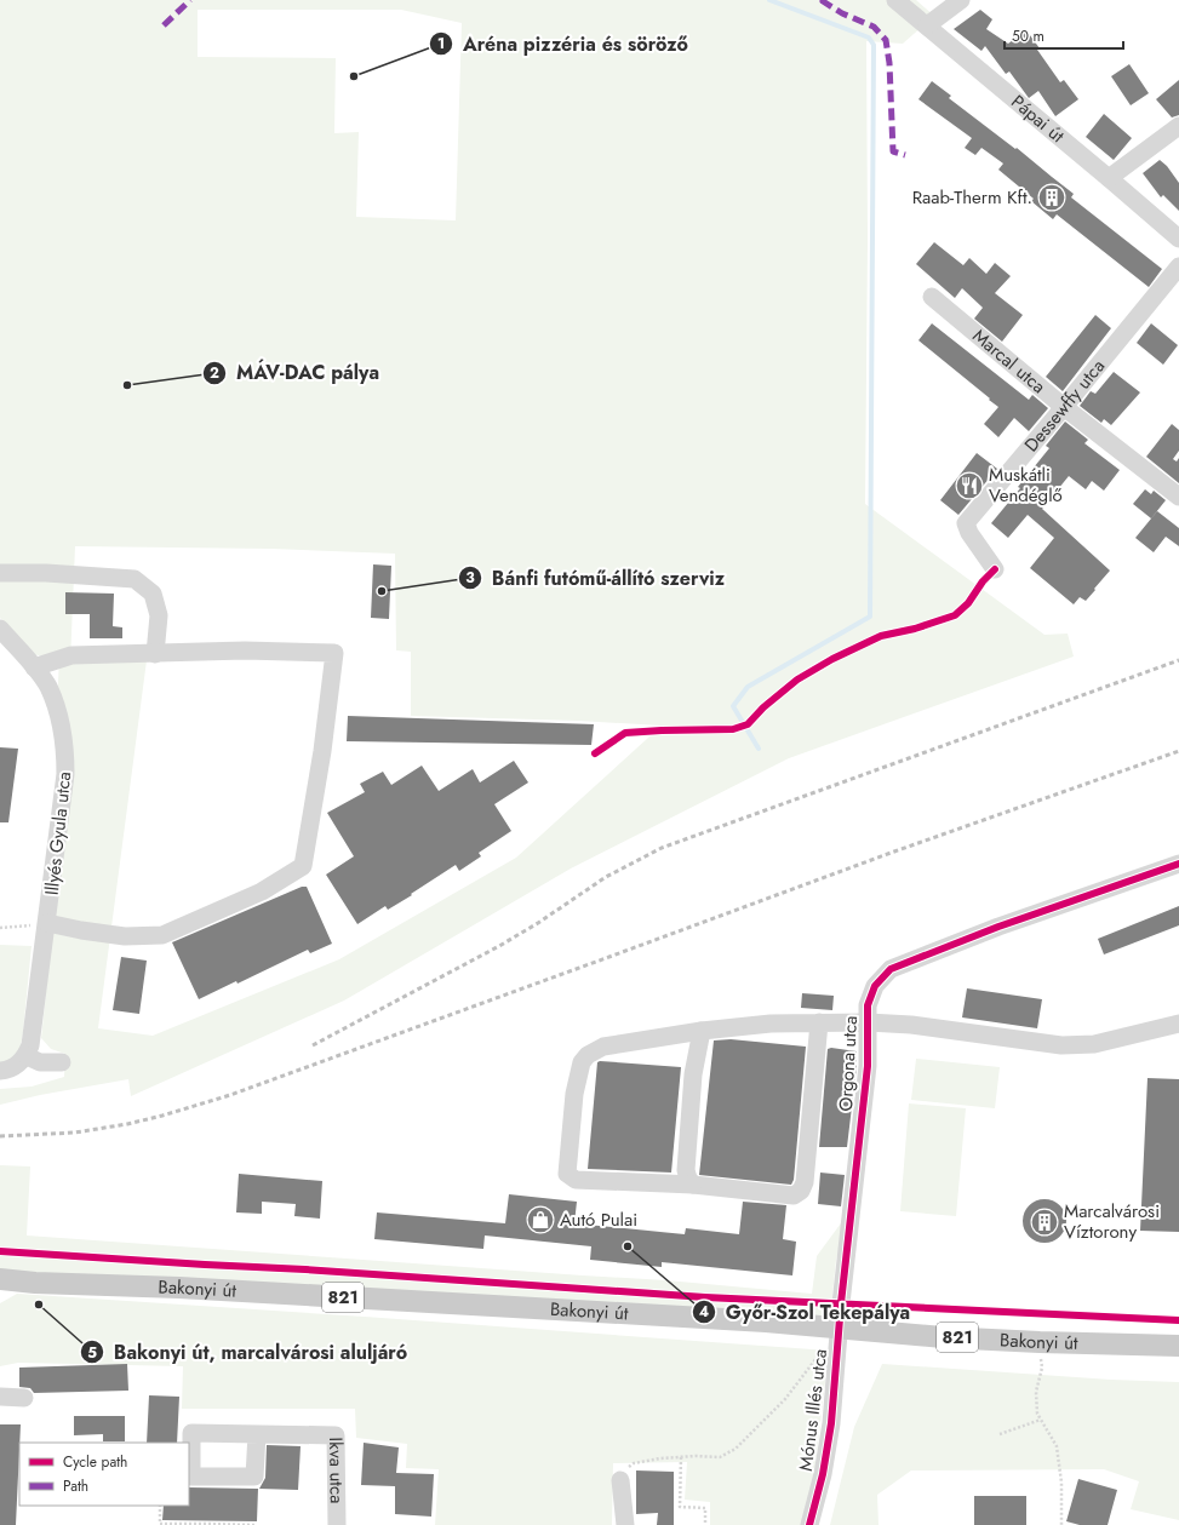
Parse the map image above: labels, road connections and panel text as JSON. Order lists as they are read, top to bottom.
{
  "streets": {
    "main road": ["Bakonyi út", "821"],
    "street": [
      "Pápai út",
      "Marcal utca",
      "Dessewffy utca",
      "Illyés Gyula utca",
      "Orgona utca",
      "Mónus Illés utca",
      "Ikva utca"
    ]
  },
  "crossings": [
    ["Marcal utca", "Dessewffy utca"],
    ["Orgona utca", "Bakonyi út"],
    ["Orgona utca", "Mónus Illés utca"],
    ["Bakonyi út", "Mónus Illés utca"]
  ],
  "places": {
    "other": [
      "Aréna pizzéria és söröző",
      "MÁV-DAC pálya",
      "Bánfi futómű-állító szerviz",
      "Győr-Szol Tekepálya",
      "Bakonyi út, marcalvárosi aluljáró"
    ],
    "building": ["Raab-Therm Kft.", "Marcalvárosi Víztorony"],
    "restaurant": ["Muskátli Vendéglő"],
    "shop": ["Autó Pulai"]
  },
  "legend": ["Cycle path", "Path"],
  "scale_bar": "50 m"
}
